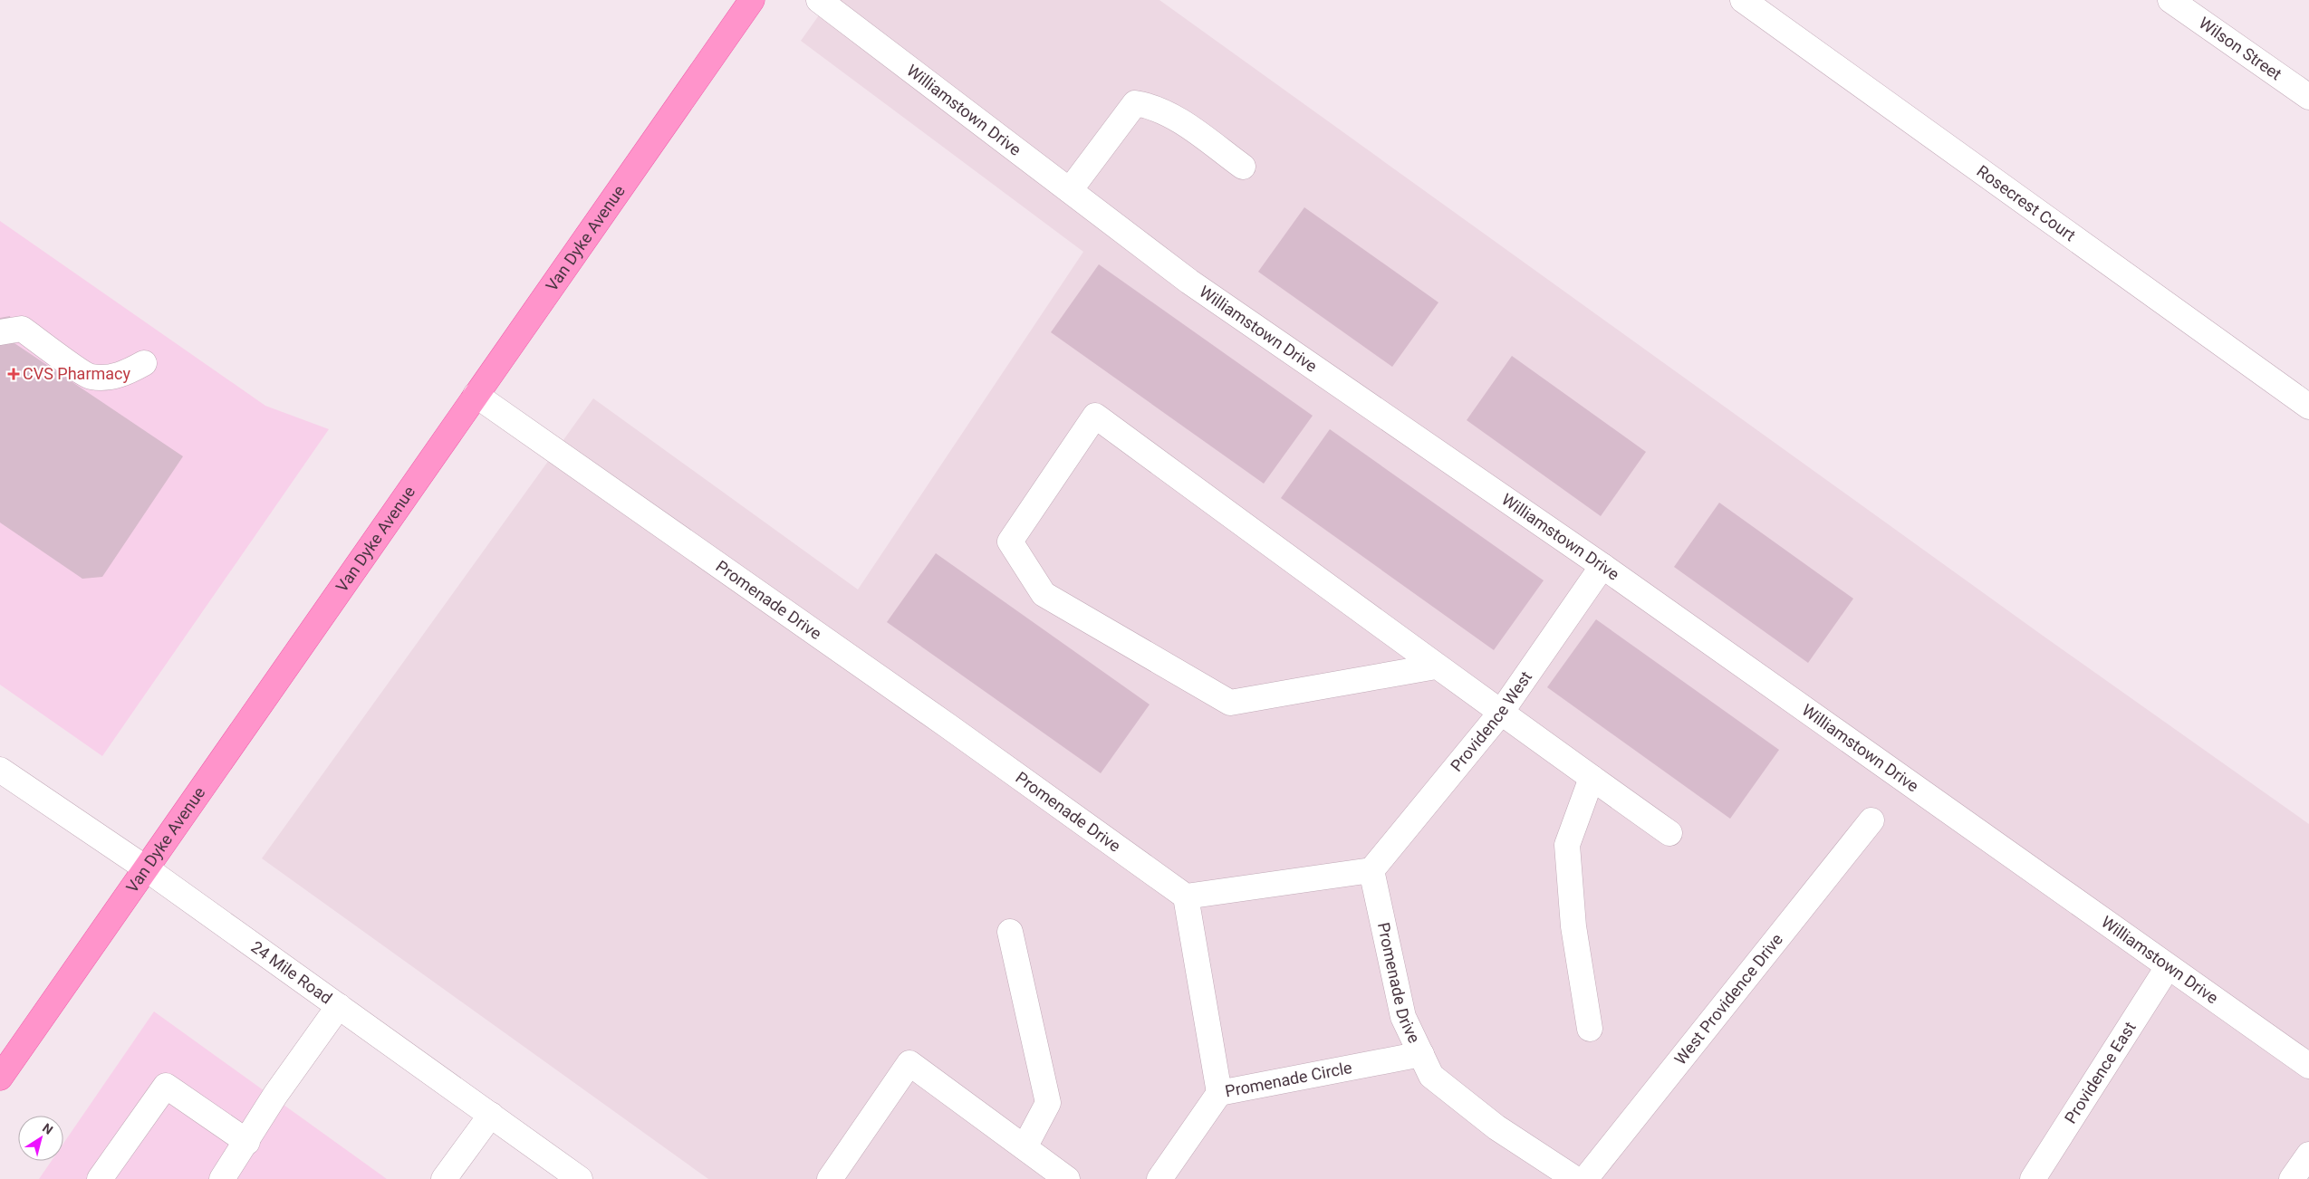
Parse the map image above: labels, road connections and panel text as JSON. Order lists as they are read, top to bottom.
{
  "streets": {
    "main road": ["Van Dyke Avenue"],
    "street": [
      "Wilson Street",
      "Williamstown Drive",
      "Rosecrest Court",
      "Promenade Drive",
      "Providence West",
      "24 Mile Road",
      "West Providence Drive",
      "Providence East",
      "Promenade Circle"
    ]
  },
  "crossings": [
    ["Williamstown Drive", "Providence West"],
    ["Williamstown Drive", "Providence East"],
    ["Van Dyke Avenue", "Promenade Drive"],
    ["Van Dyke Avenue", "24 Mile Road"],
    ["Promenade Drive", "Providence West"],
    ["Promenade Drive", "Promenade Circle"]
  ],
  "places": {
    "health": ["CVS Pharmacy"]
  },
  "north": "top right"
}
